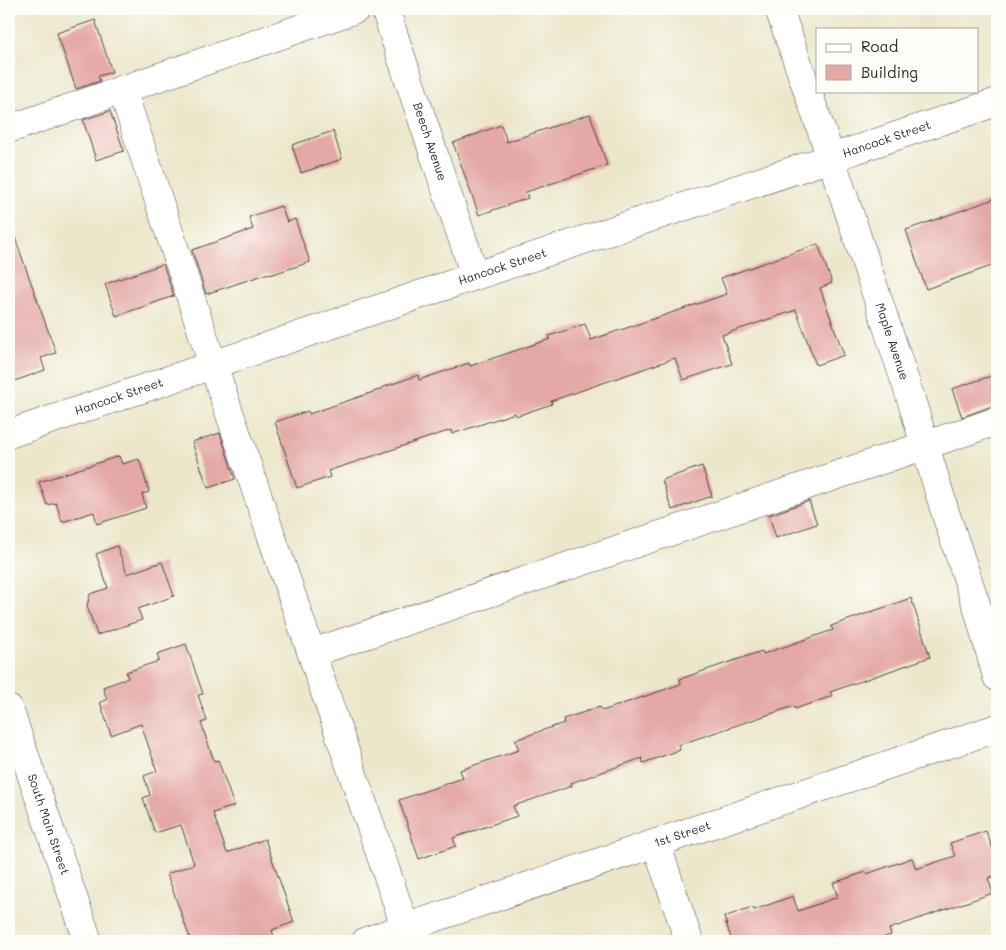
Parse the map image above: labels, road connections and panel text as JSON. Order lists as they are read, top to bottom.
{
  "streets": {
    "street": [
      "Hancock Street",
      "Beech Avenue",
      "Maple Avenue",
      "South Main Street",
      "1st Street"
    ]
  },
  "crossings": [
    ["Hancock Street", "Beech Avenue"],
    ["Hancock Street", "Maple Avenue"]
  ],
  "legend": ["Road", "Building"]
}
